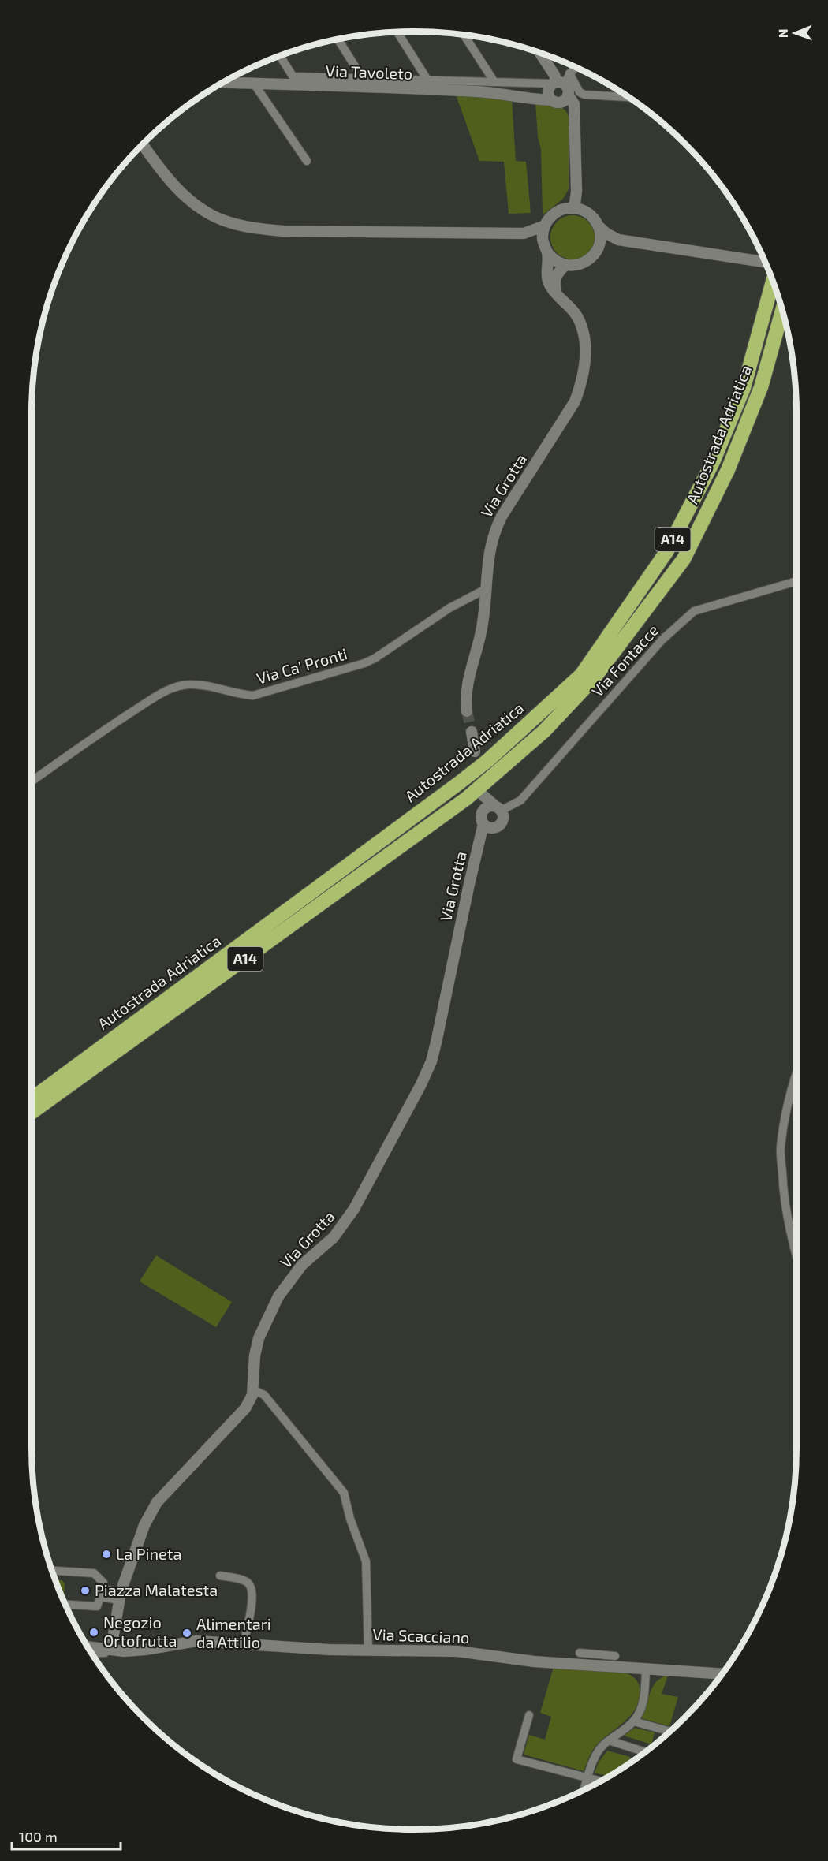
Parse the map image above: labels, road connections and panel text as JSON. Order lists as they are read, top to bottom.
{
  "streets": {
    "highway": ["Autostrada Adriatica", "A14"],
    "street": [
      "Via Tavoleto",
      "Via Grotta",
      "Via Fontacce",
      "Via Ca' Pronti",
      "Via Scacciano"
    ]
  },
  "crossings": [
    ["Via Grotta", "Via Fontacce"],
    ["Via Grotta", "Via Ca' Pronti"],
    ["Via Grotta", "Via Scacciano"]
  ],
  "places": [
    "La Pineta",
    "Piazza Malatesta",
    "Negozio Ortofrutta",
    "Alimentari da Attilio"
  ],
  "scale_bar": "100 m",
  "north": "left"
}
